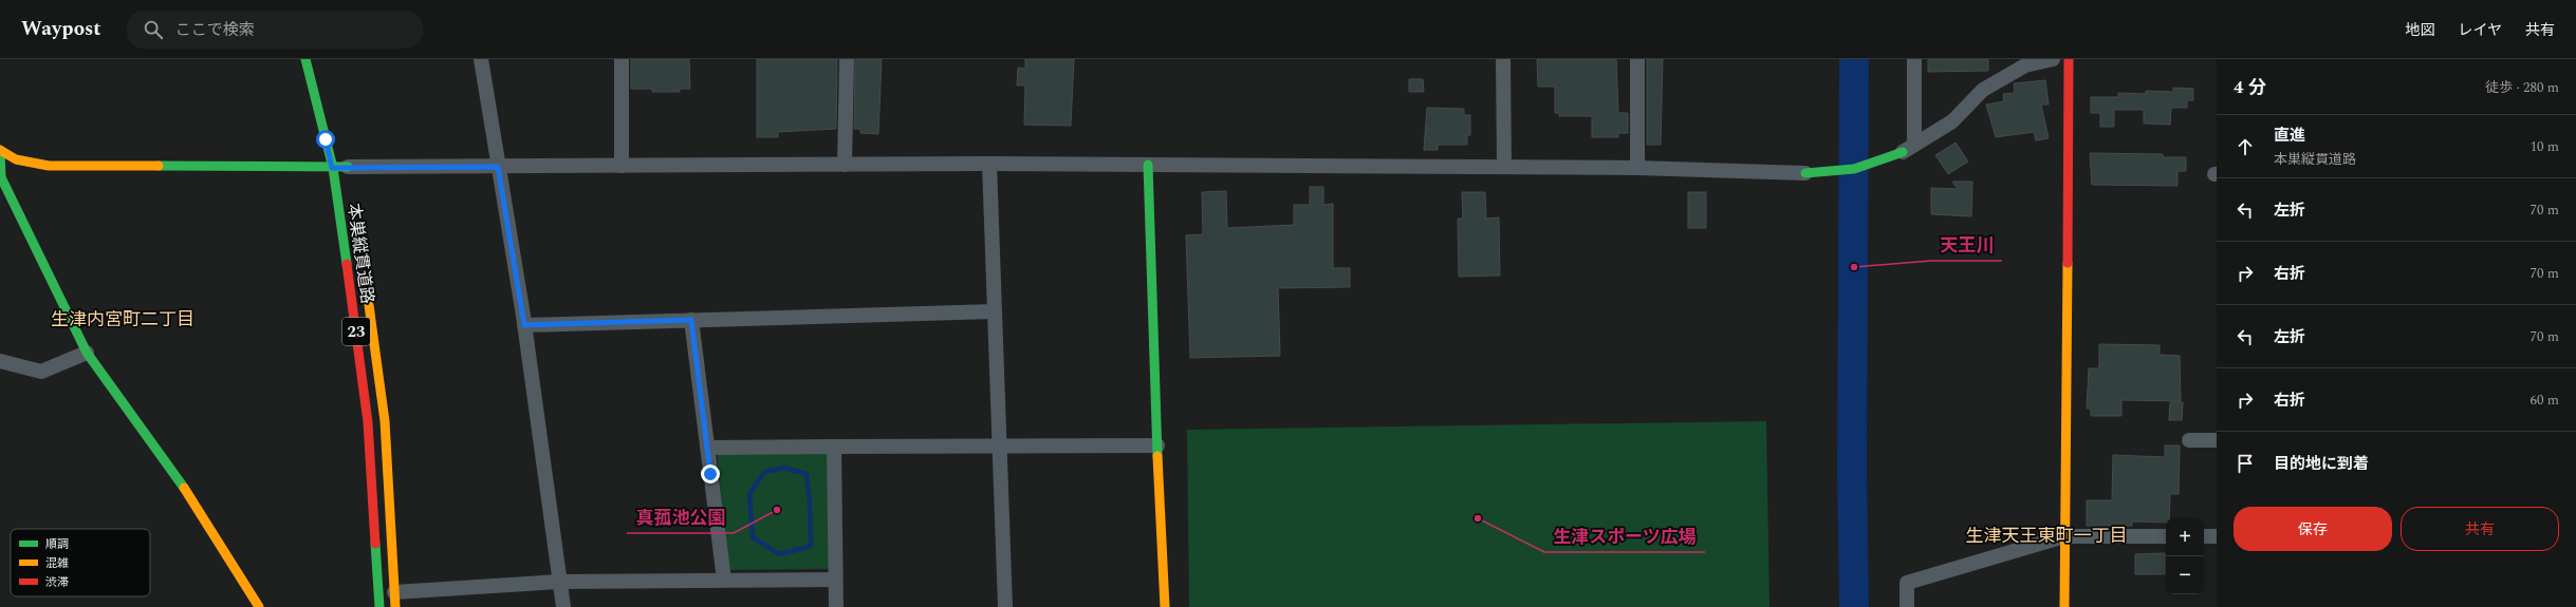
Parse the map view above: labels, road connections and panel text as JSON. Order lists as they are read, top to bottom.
{
  "streets": {
    "street": ["本巣縦貫道路", "23"]
  },
  "districts": ["生津内宮町二丁目", "生津天王東町一丁目"],
  "places": ["天王川", "真菰池公園", "生津スポーツ広場"],
  "legend": ["順調", "混雑", "渋滞"],
  "page": {
    "header": "Waypost",
    "search": "ここで検索",
    "nav": ["地図", "レイヤ", "共有"],
    "heading": ["4 分", "徒歩 · 280 m"],
    "list": [
      ["直進", "本巣縦貫道路", "10 m"],
      ["左折", "70 m"],
      ["右折", "70 m"],
      ["左折", "70 m"],
      ["右折", "60 m"],
      "目的地に到着"
    ],
    "buttons": ["保存", "共有"],
    "map_buttons": ["+", "−"]
  }
}
